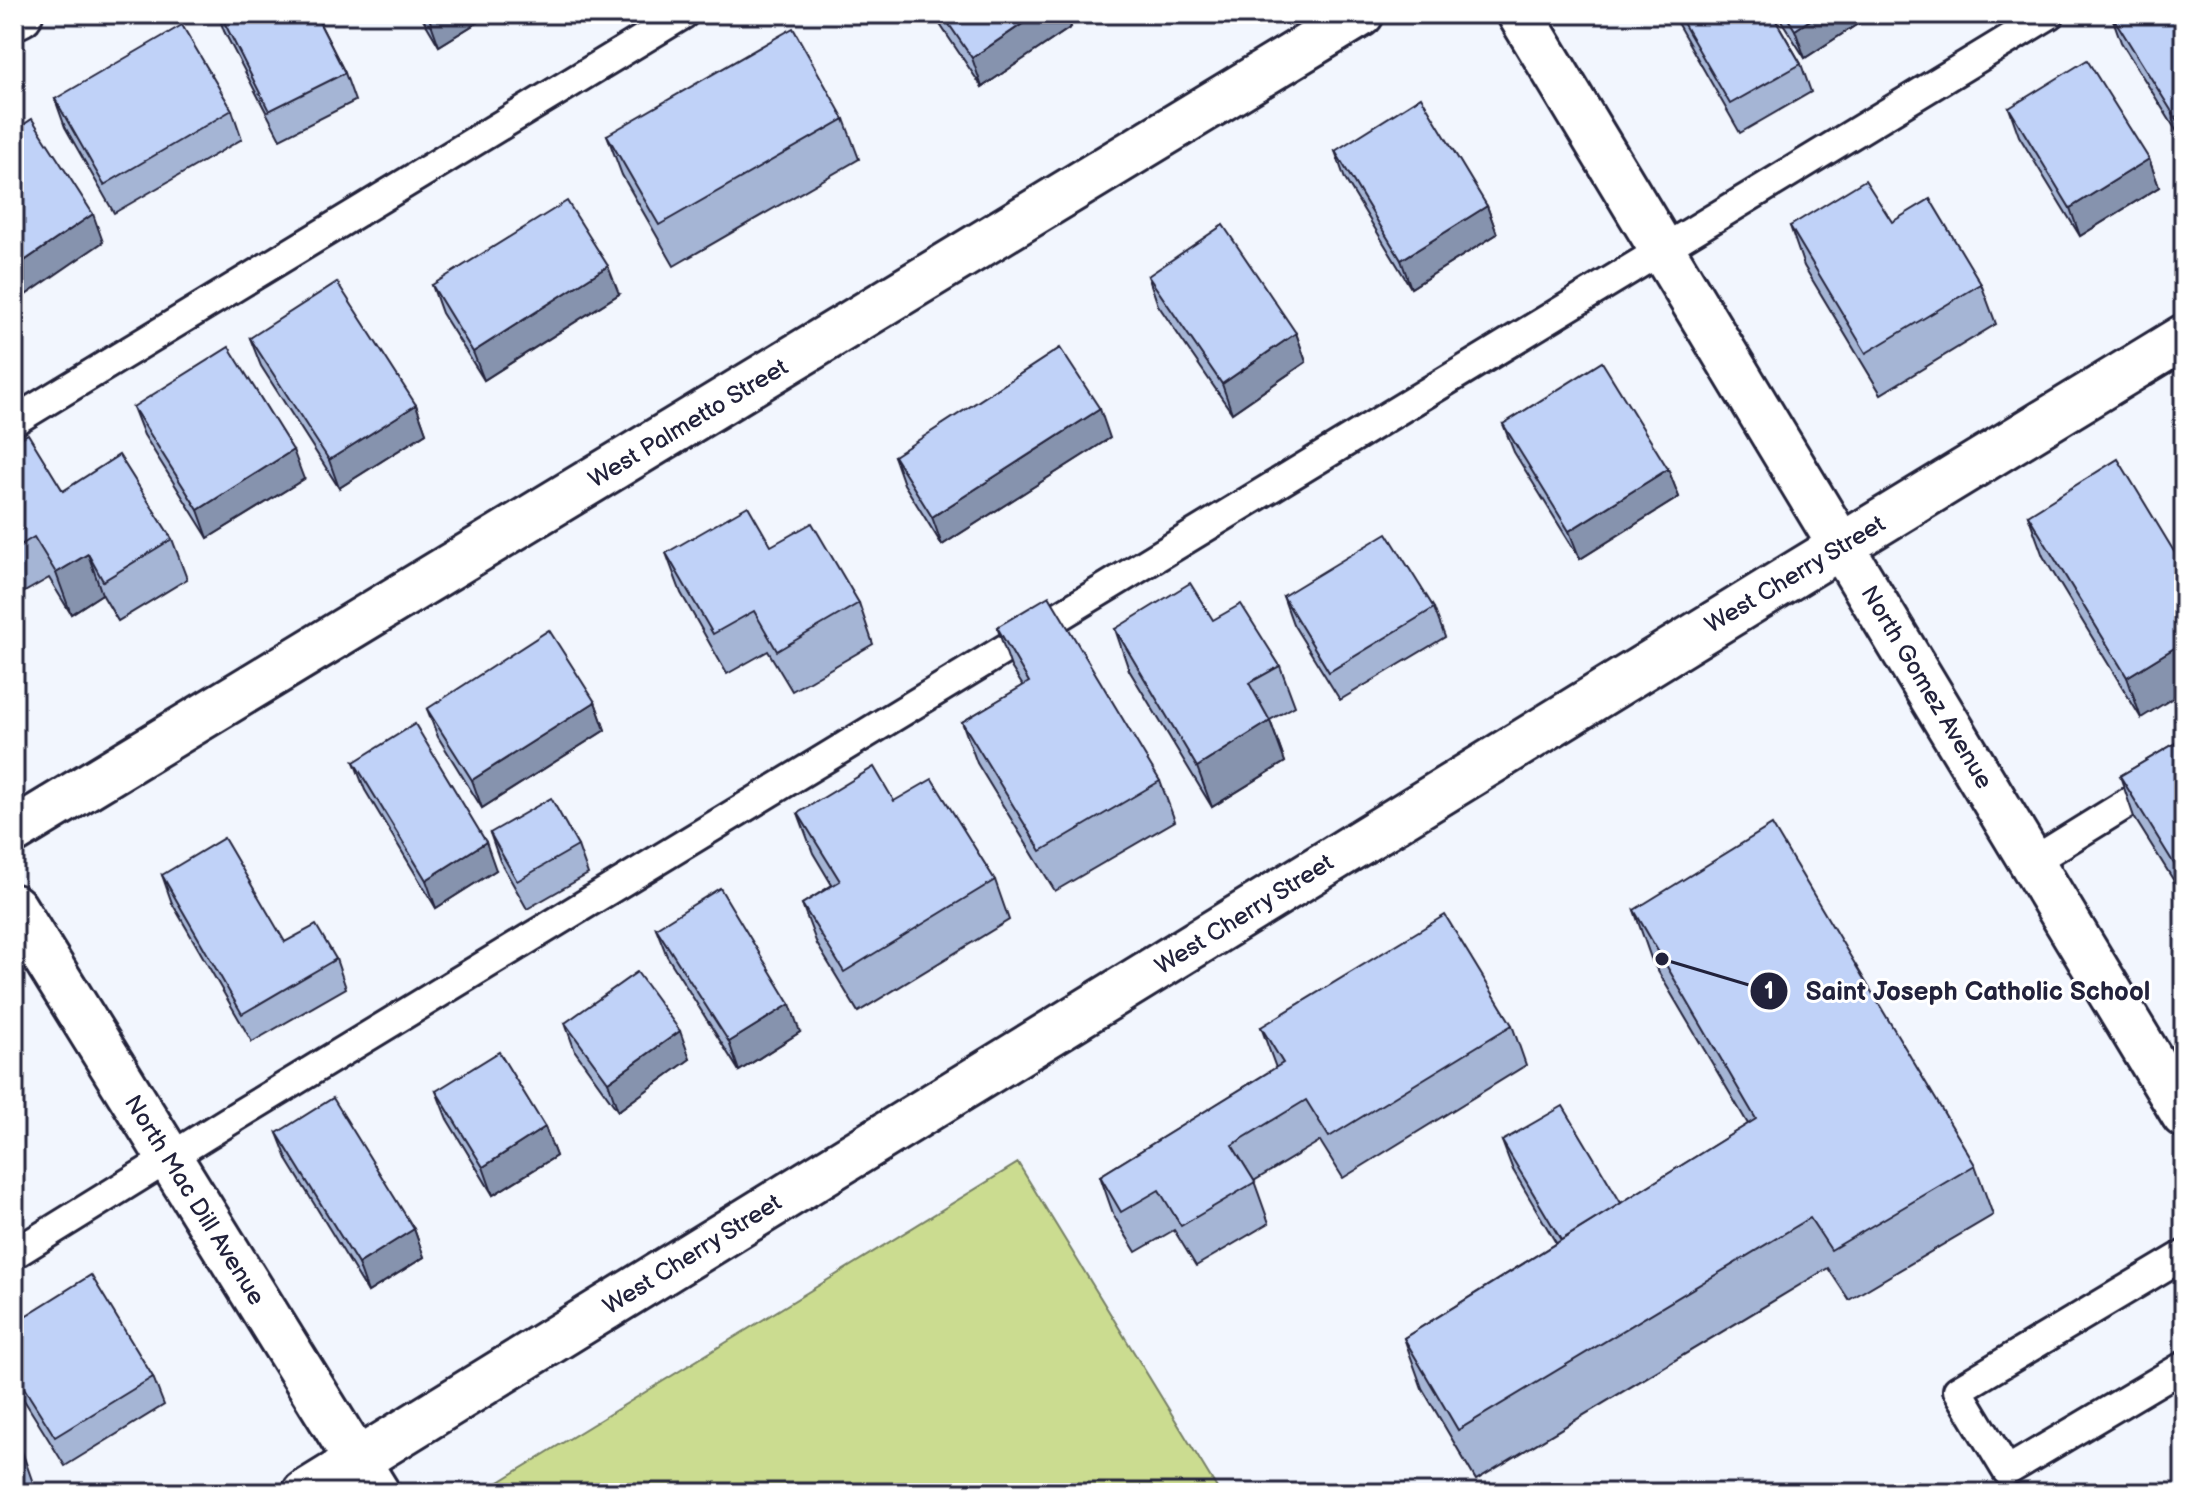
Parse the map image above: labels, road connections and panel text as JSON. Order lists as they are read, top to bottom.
{
  "streets": {
    "street": [
      "West Palmetto Street",
      "West Cherry Street",
      "North Gomez Avenue",
      "North Mac Dill Avenue"
    ]
  },
  "crossings": [
    ["West Cherry Street", "North Gomez Avenue"],
    ["West Cherry Street", "North Mac Dill Avenue"]
  ],
  "places": ["Saint Joseph Catholic School"]
}
